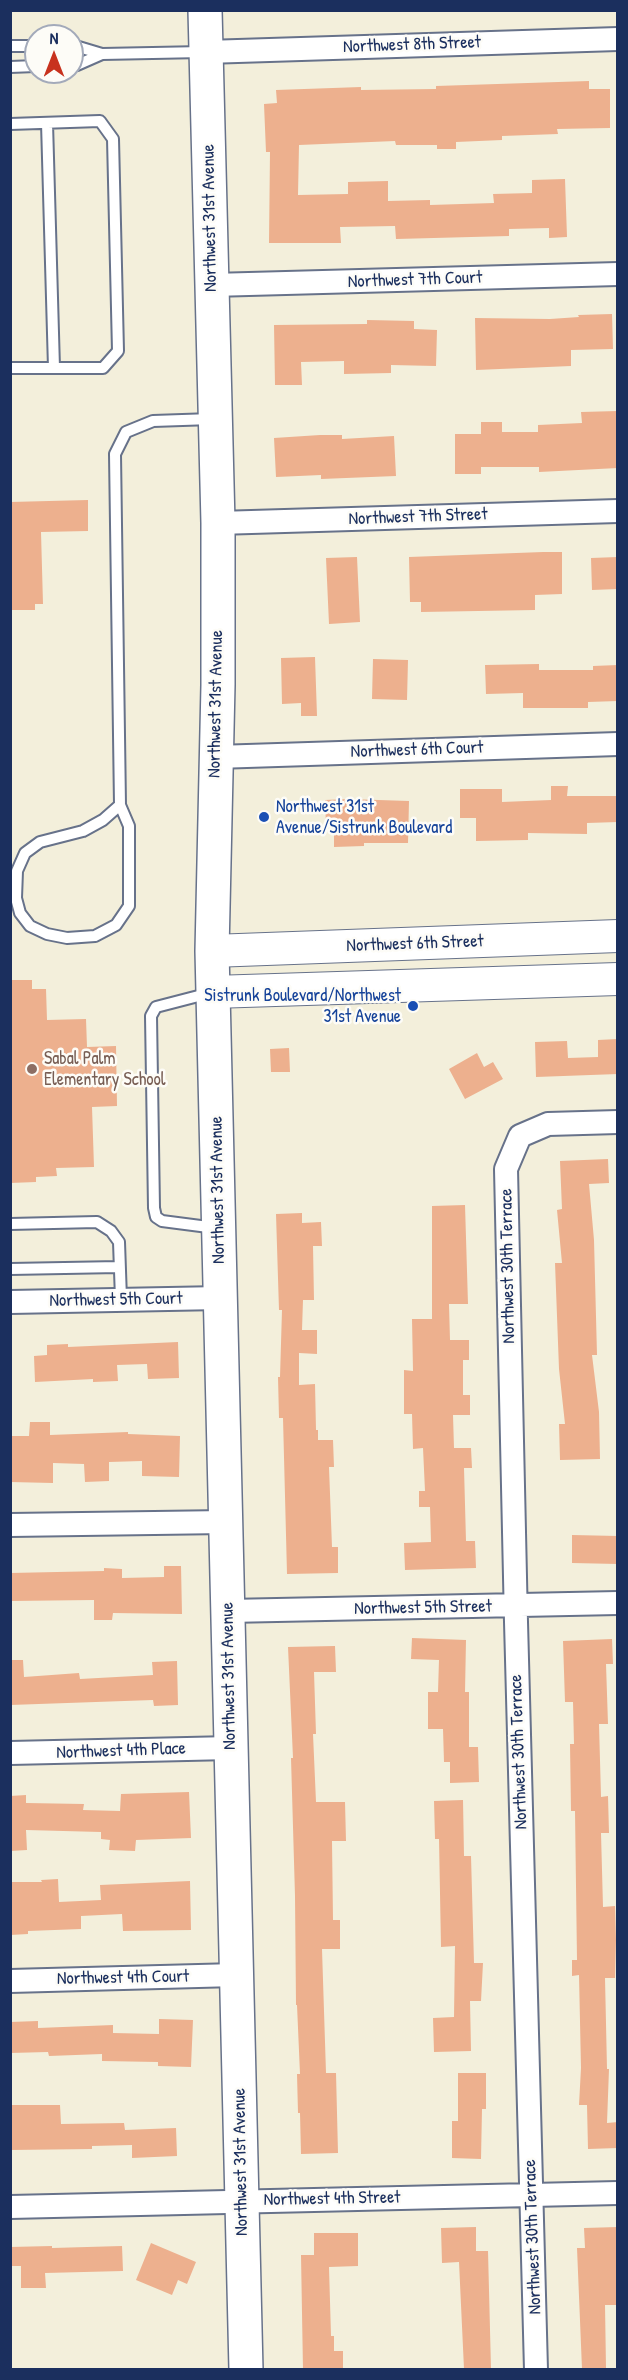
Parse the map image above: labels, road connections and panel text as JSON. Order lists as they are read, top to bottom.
{
  "streets": {
    "main road": ["Northwest 31st Avenue"],
    "street": [
      "Northwest 8th Street",
      "Northwest 7th Court",
      "Northwest 7th Street",
      "Northwest 6th Court",
      "Northwest 6th Street",
      "Northwest 30th Terrace",
      "Northwest 5th Court",
      "Northwest 5th Street",
      "Northwest 4th Place",
      "Northwest 4th Court",
      "Northwest 4th Street"
    ]
  },
  "crossings": [
    ["Northwest 8th Street", "Northwest 31st Avenue"],
    ["Northwest 31st Avenue", "Northwest 7th Court"],
    ["Northwest 31st Avenue", "Northwest 7th Street"],
    ["Northwest 31st Avenue", "Northwest 6th Court"],
    ["Northwest 31st Avenue", "Northwest 6th Street"],
    ["Northwest 31st Avenue", "Northwest 5th Court"],
    ["Northwest 31st Avenue", "Northwest 5th Street"],
    ["Northwest 31st Avenue", "Northwest 4th Place"],
    ["Northwest 31st Avenue", "Northwest 4th Court"],
    ["Northwest 31st Avenue", "Northwest 4th Street"],
    ["Northwest 30th Terrace", "Northwest 5th Street"],
    ["Northwest 30th Terrace", "Northwest 4th Street"]
  ],
  "places": ["Northwest 31st Avenue/Sistrunk Boulevard", "Sistrunk Boulevard/Northwest 31st Avenue", "Sabal Palm Elementary School"],
  "north": "top"
}
